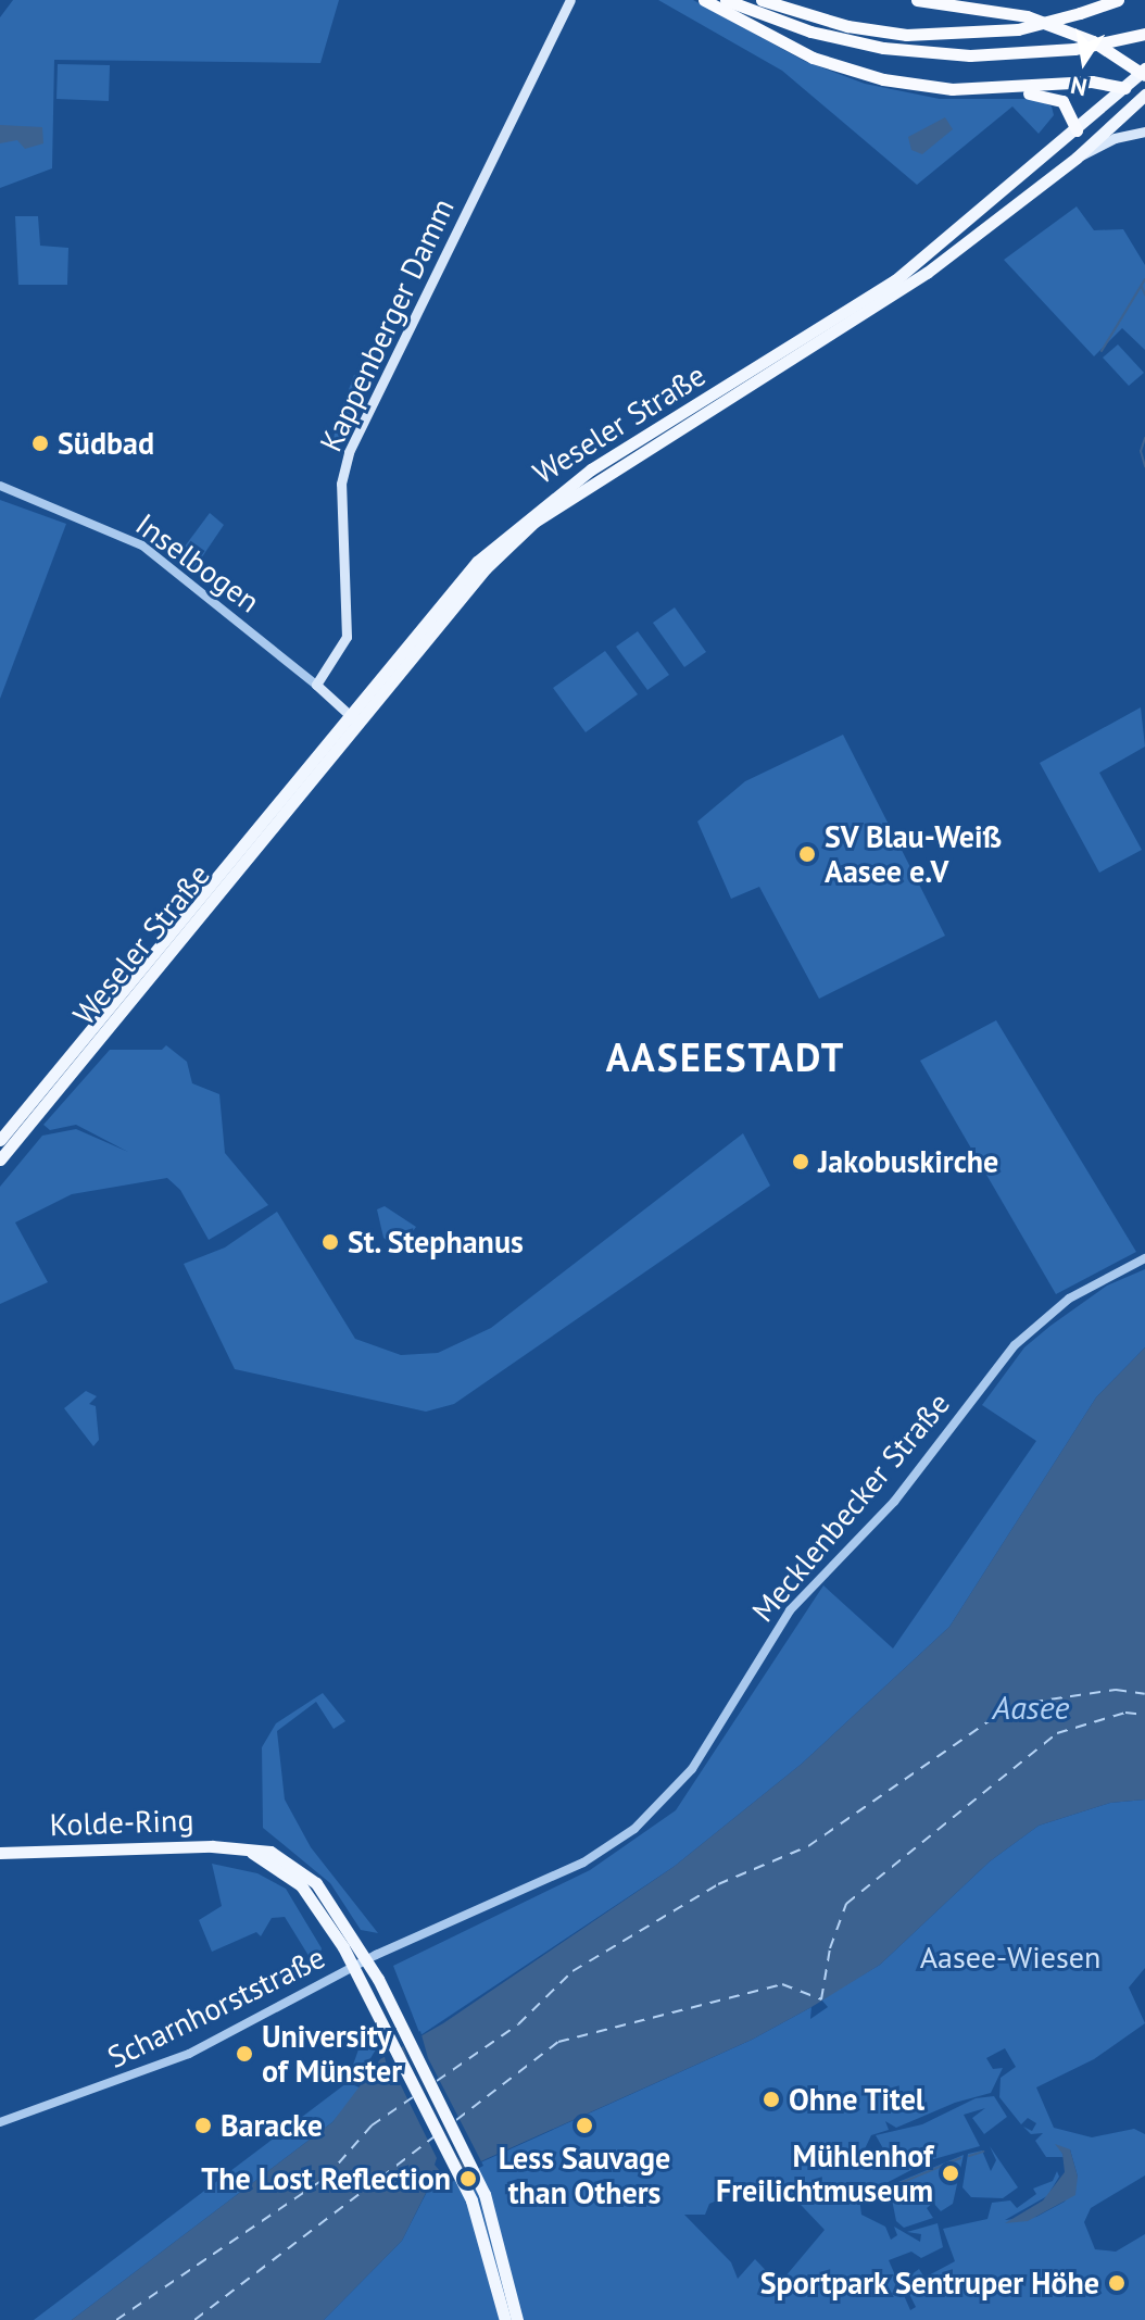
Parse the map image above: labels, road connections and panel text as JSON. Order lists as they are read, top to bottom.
{
  "streets": {
    "main road": [
      "Kappenberger Damm",
      "Weseler Straße",
      "Inselbogen",
      "Kolde-Ring"
    ],
    "street": ["Mecklenbecker Straße", "Scharnhorststraße"]
  },
  "crossings": [
    ["Kappenberger Damm", "Inselbogen"],
    ["Weseler Straße", "Inselbogen"],
    ["Mecklenbecker Straße", "Kolde-Ring"],
    ["Mecklenbecker Straße", "Scharnhorststraße"]
  ],
  "districts": ["AASEESTADT"],
  "water": ["Aasee"],
  "parks": ["Aasee-Wiesen"],
  "places": [
    "Südbad",
    "SV Blau-Weiß Aasee e.V",
    "Jakobuskirche",
    "St. Stephanus",
    "University of Münster",
    "Ohne Titel",
    "Baracke",
    "Less Sauvage than Others",
    "Mühlenhof Freilichtmuseum",
    "The Lost Reflection",
    "Sportpark Sentruper Höhe"
  ],
  "north": "bottom"
}
